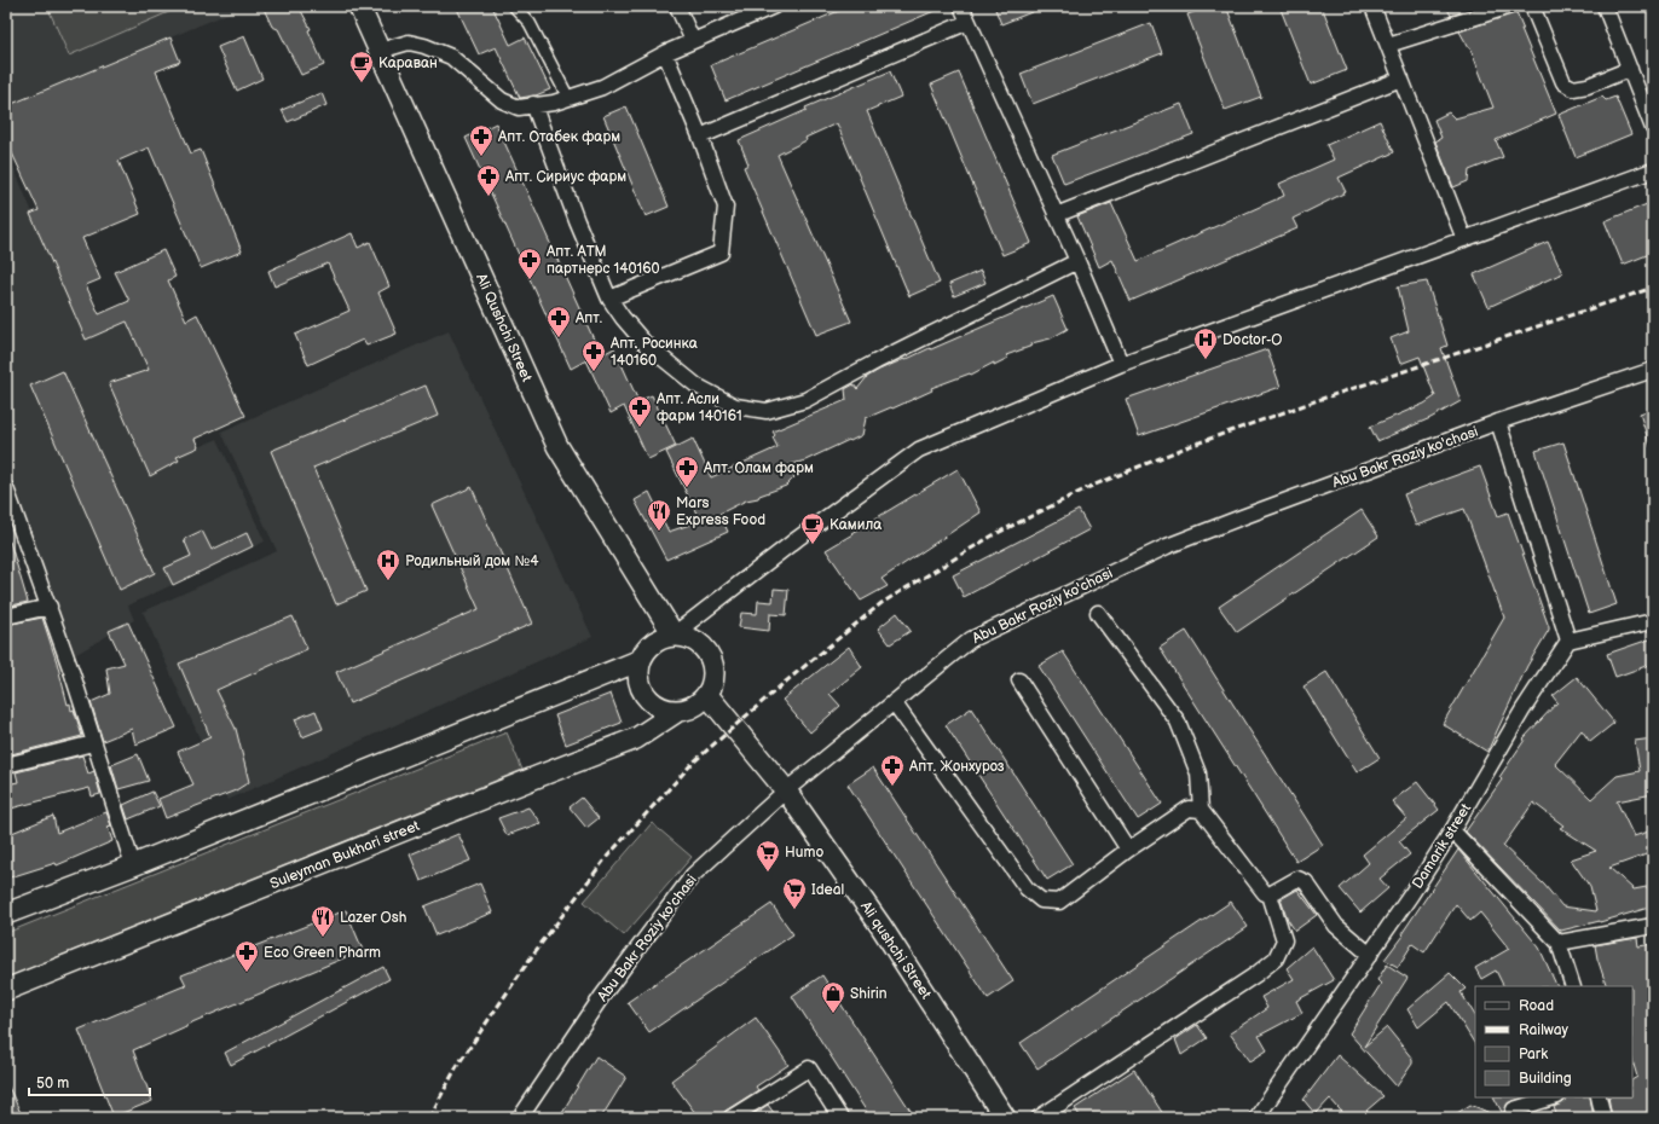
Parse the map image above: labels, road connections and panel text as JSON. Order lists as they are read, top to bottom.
{
  "streets": {
    "main road": ["Ali Qushchi Street", "Suleyman Bukhari street", "Ali qushchi Street"],
    "street": ["Abu Bakr Roziy ko'chasi", "Damarik street"]
  },
  "crossings": [
    ["Ali Qushchi Street", "Suleyman Bukhari street"],
    ["Ali Qushchi Street", "Ali qushchi Street"],
    ["Abu Bakr Roziy ko'chasi", "Ali qushchi Street"],
    ["Suleyman Bukhari street", "Ali qushchi Street"]
  ],
  "places": {
    "cafe": ["Караван", "Камила"],
    "pharmacy": [
      "Апт. Отабек фарм",
      "Апт. Сириус фарм",
      "Апт. АТМ партнерс 140160",
      "Апт.",
      "Апт. Росинка 140160",
      "Апт. Асли фарм 140161",
      "Апт. Олам фарм",
      "Апт. Жонхуроз",
      "Eco Green Pharm"
    ],
    "hospital": ["Doctor-O", "Родильный дом №4"],
    "restaurant": ["Mars Express Food", "Lazer Osh"],
    "supermarket": ["Humo", "Ideal"],
    "shop": ["Shirin"]
  },
  "legend": [
    "Road",
    "Railway",
    "Park",
    "Building"
  ],
  "scale_bar": "50 m"
}
